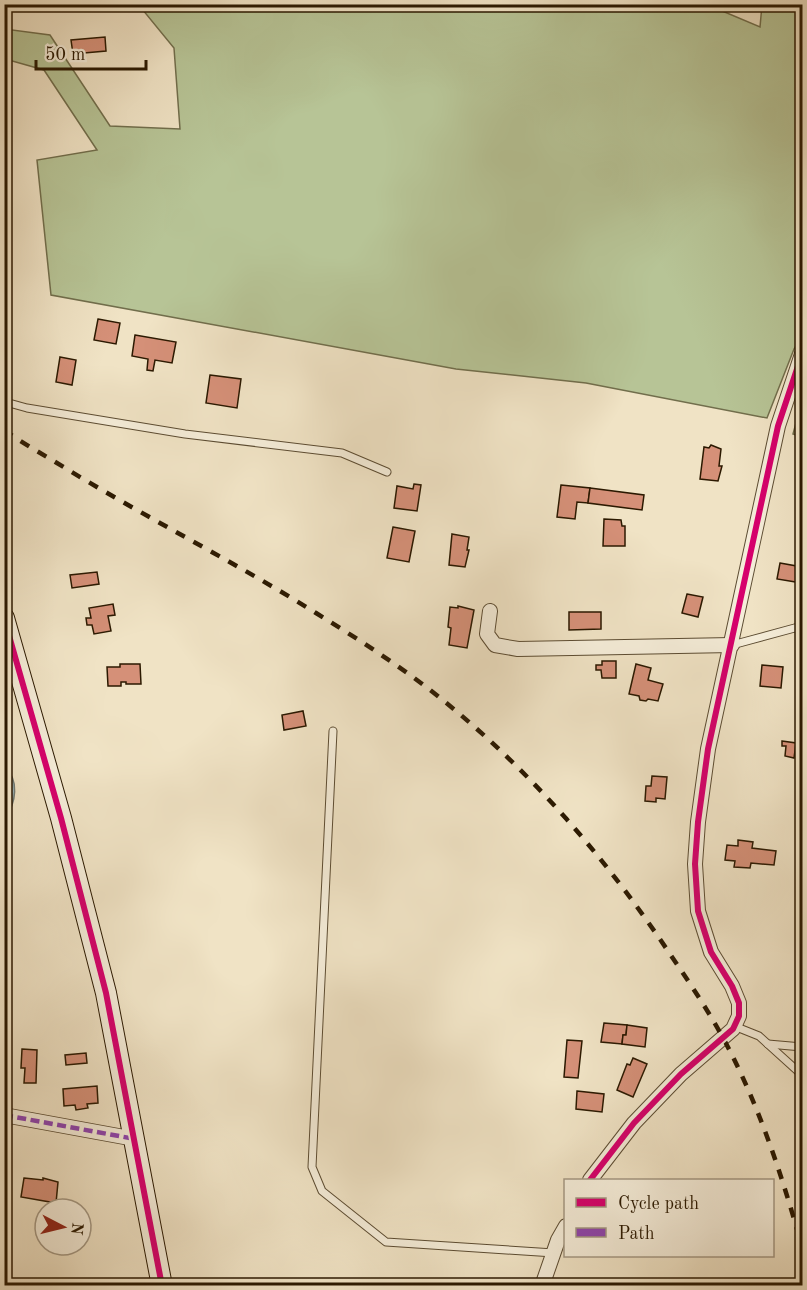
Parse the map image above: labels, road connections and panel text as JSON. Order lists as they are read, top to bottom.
{
  "legend": ["Cycle path", "Path"],
  "scale_bar": "50 m",
  "north": "right"
}
